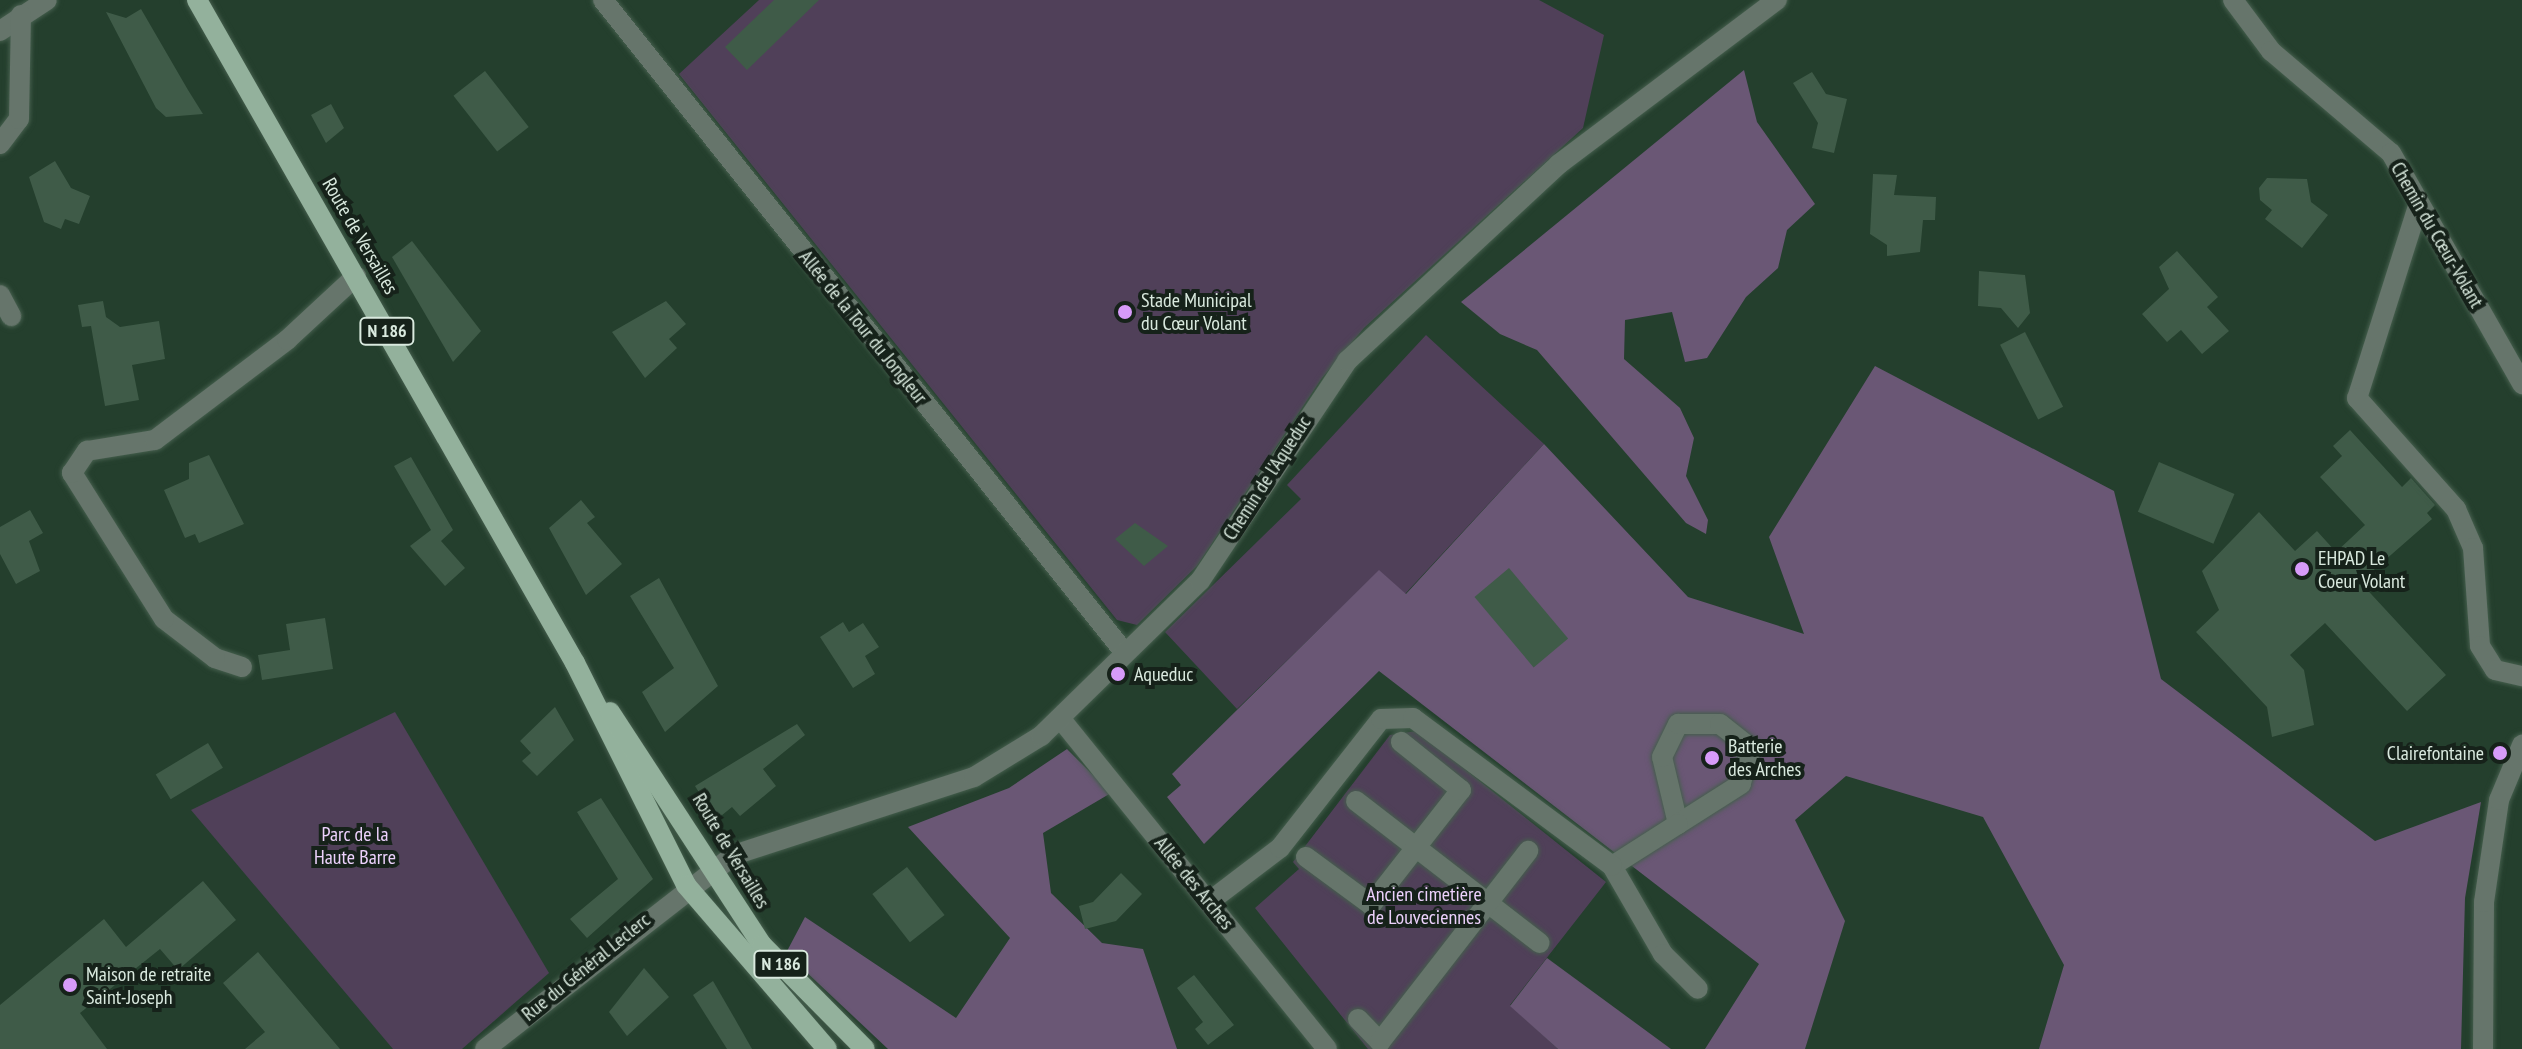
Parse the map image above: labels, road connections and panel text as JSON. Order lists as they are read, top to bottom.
{
  "streets": {
    "main road": ["Route de Versailles", "N 186"],
    "street": [
      "Chemin du Cœur-Volant",
      "Allée de la Tour du Jongleur",
      "Chemin de l'Aqueduc",
      "Allée des Arches",
      "Rue du Général Leclerc"
    ]
  },
  "crossings": [
    ["Route de Versailles", "Chemin de l'Aqueduc"],
    ["Route de Versailles", "Rue du Général Leclerc"],
    ["Allée de la Tour du Jongleur", "Chemin de l'Aqueduc"],
    ["Chemin de l'Aqueduc", "Allée des Arches"],
    ["Chemin de l'Aqueduc", "Rue du Général Leclerc"]
  ],
  "parks": ["Parc de la Haute Barre", "Ancien cimetière de Louveciennes"],
  "places": [
    "Stade Municipal du Cœur Volant",
    "EHPAD Le Coeur Volant",
    "Aqueduc",
    "Clairefontaine",
    "Batterie des Arches",
    "Maison de retraite Saint-Joseph"
  ]
}
